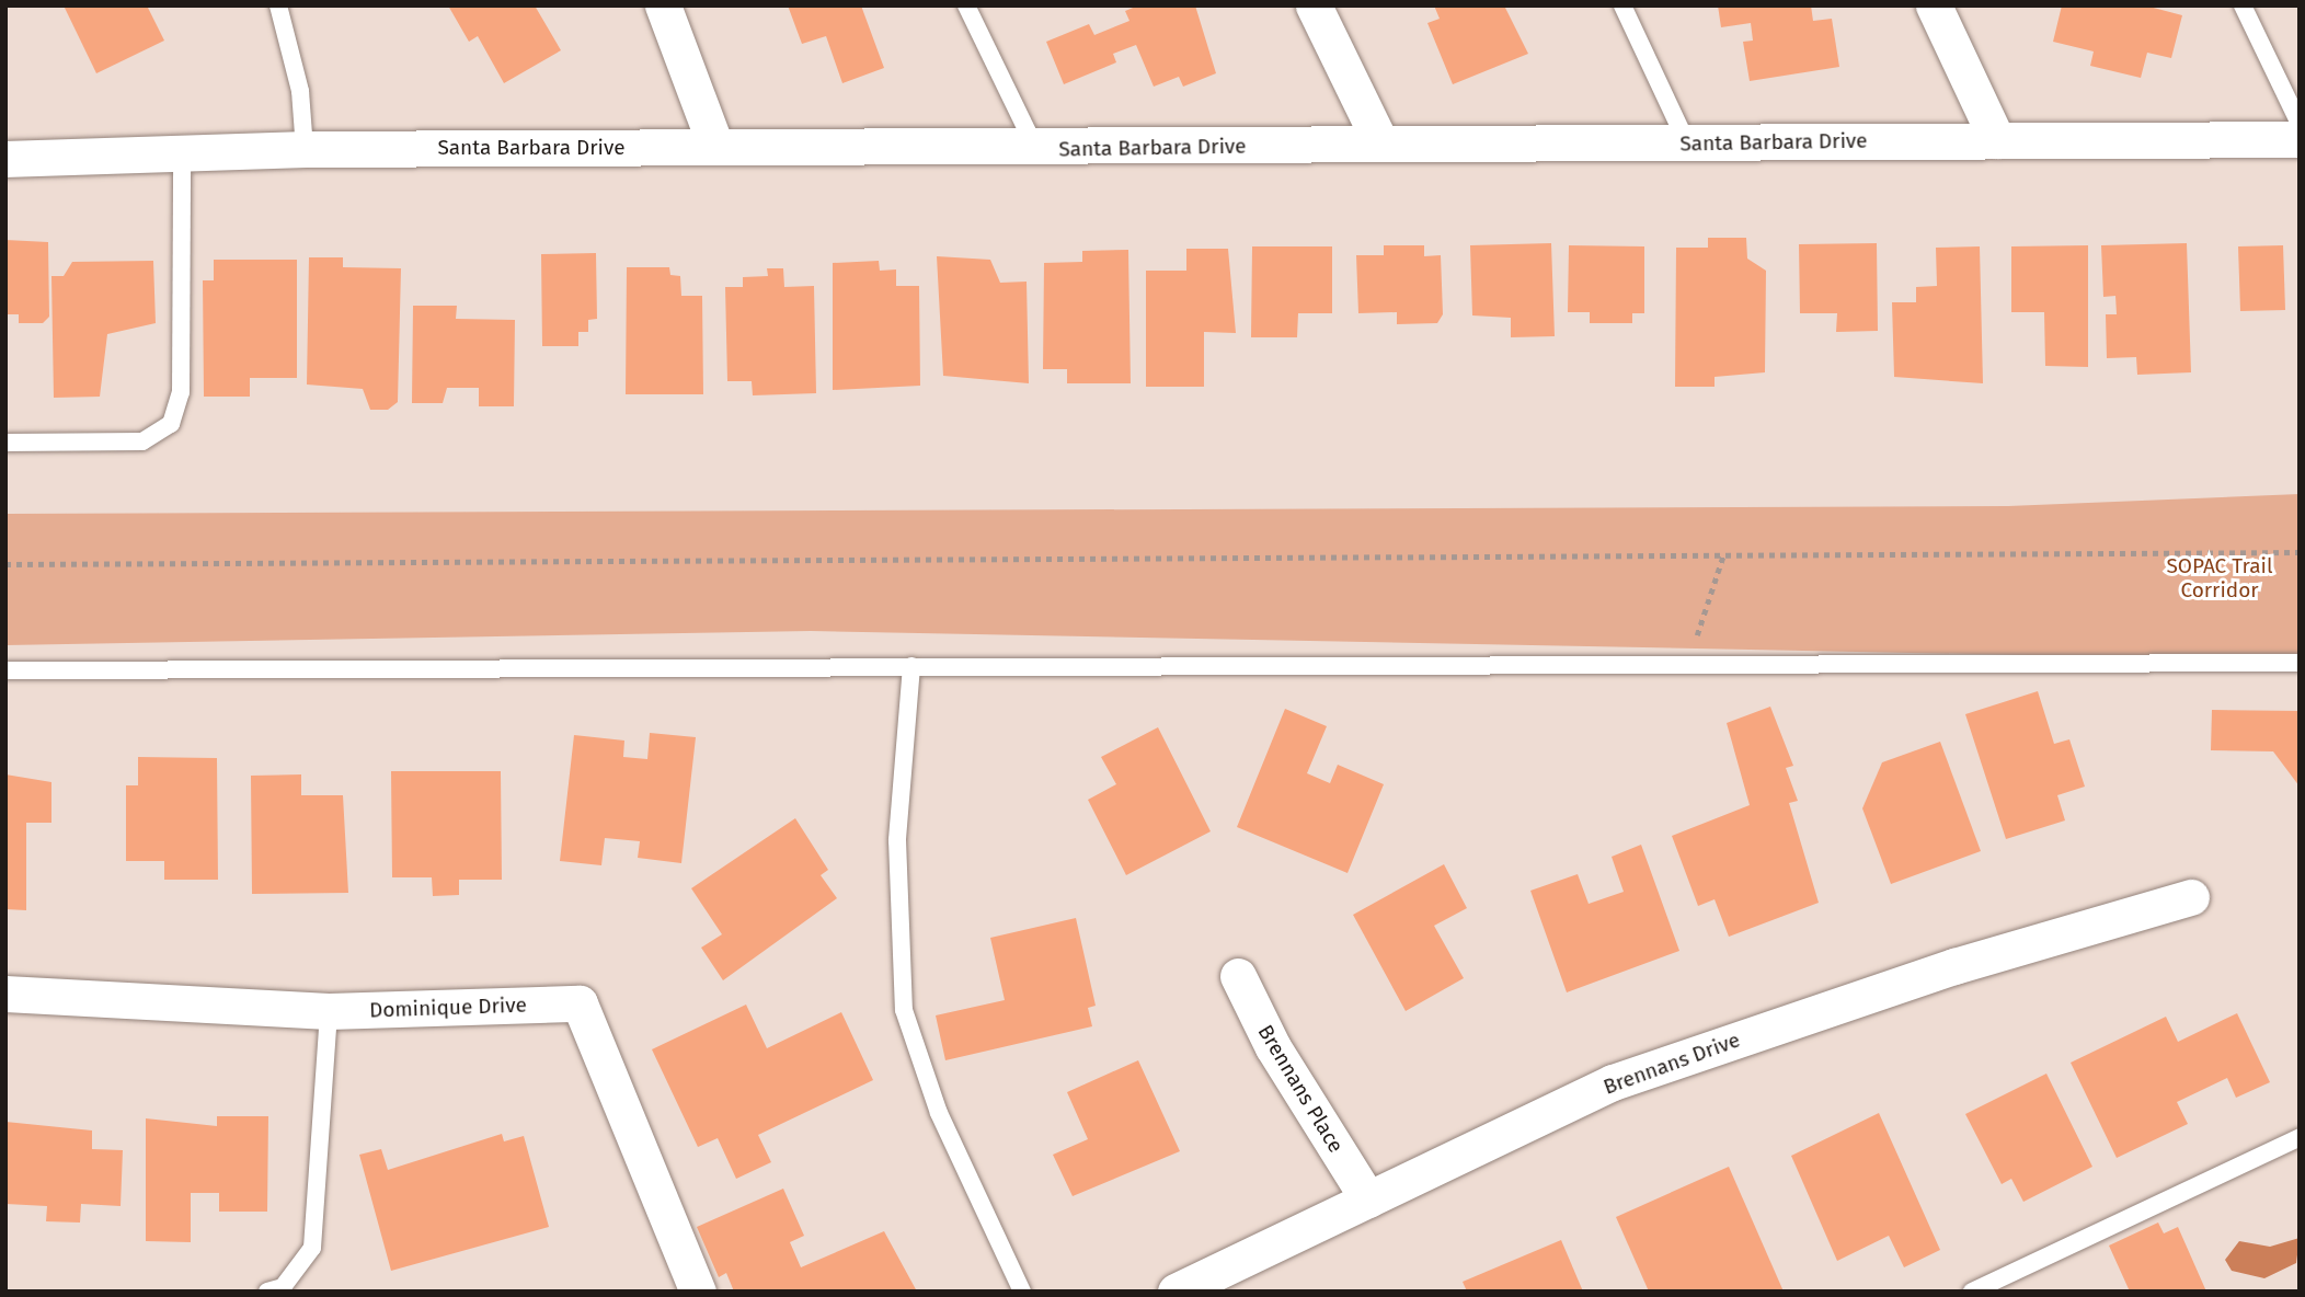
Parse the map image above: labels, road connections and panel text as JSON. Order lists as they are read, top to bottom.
{
  "streets": {
    "street": [
      "Santa Barbara Drive",
      "Dominique Drive",
      "Brennans Drive",
      "Brennans Place"
    ]
  },
  "crossings": [
    ["Brennans Drive", "Brennans Place"]
  ],
  "parks": ["SOPAC Trail Corridor"]
}
